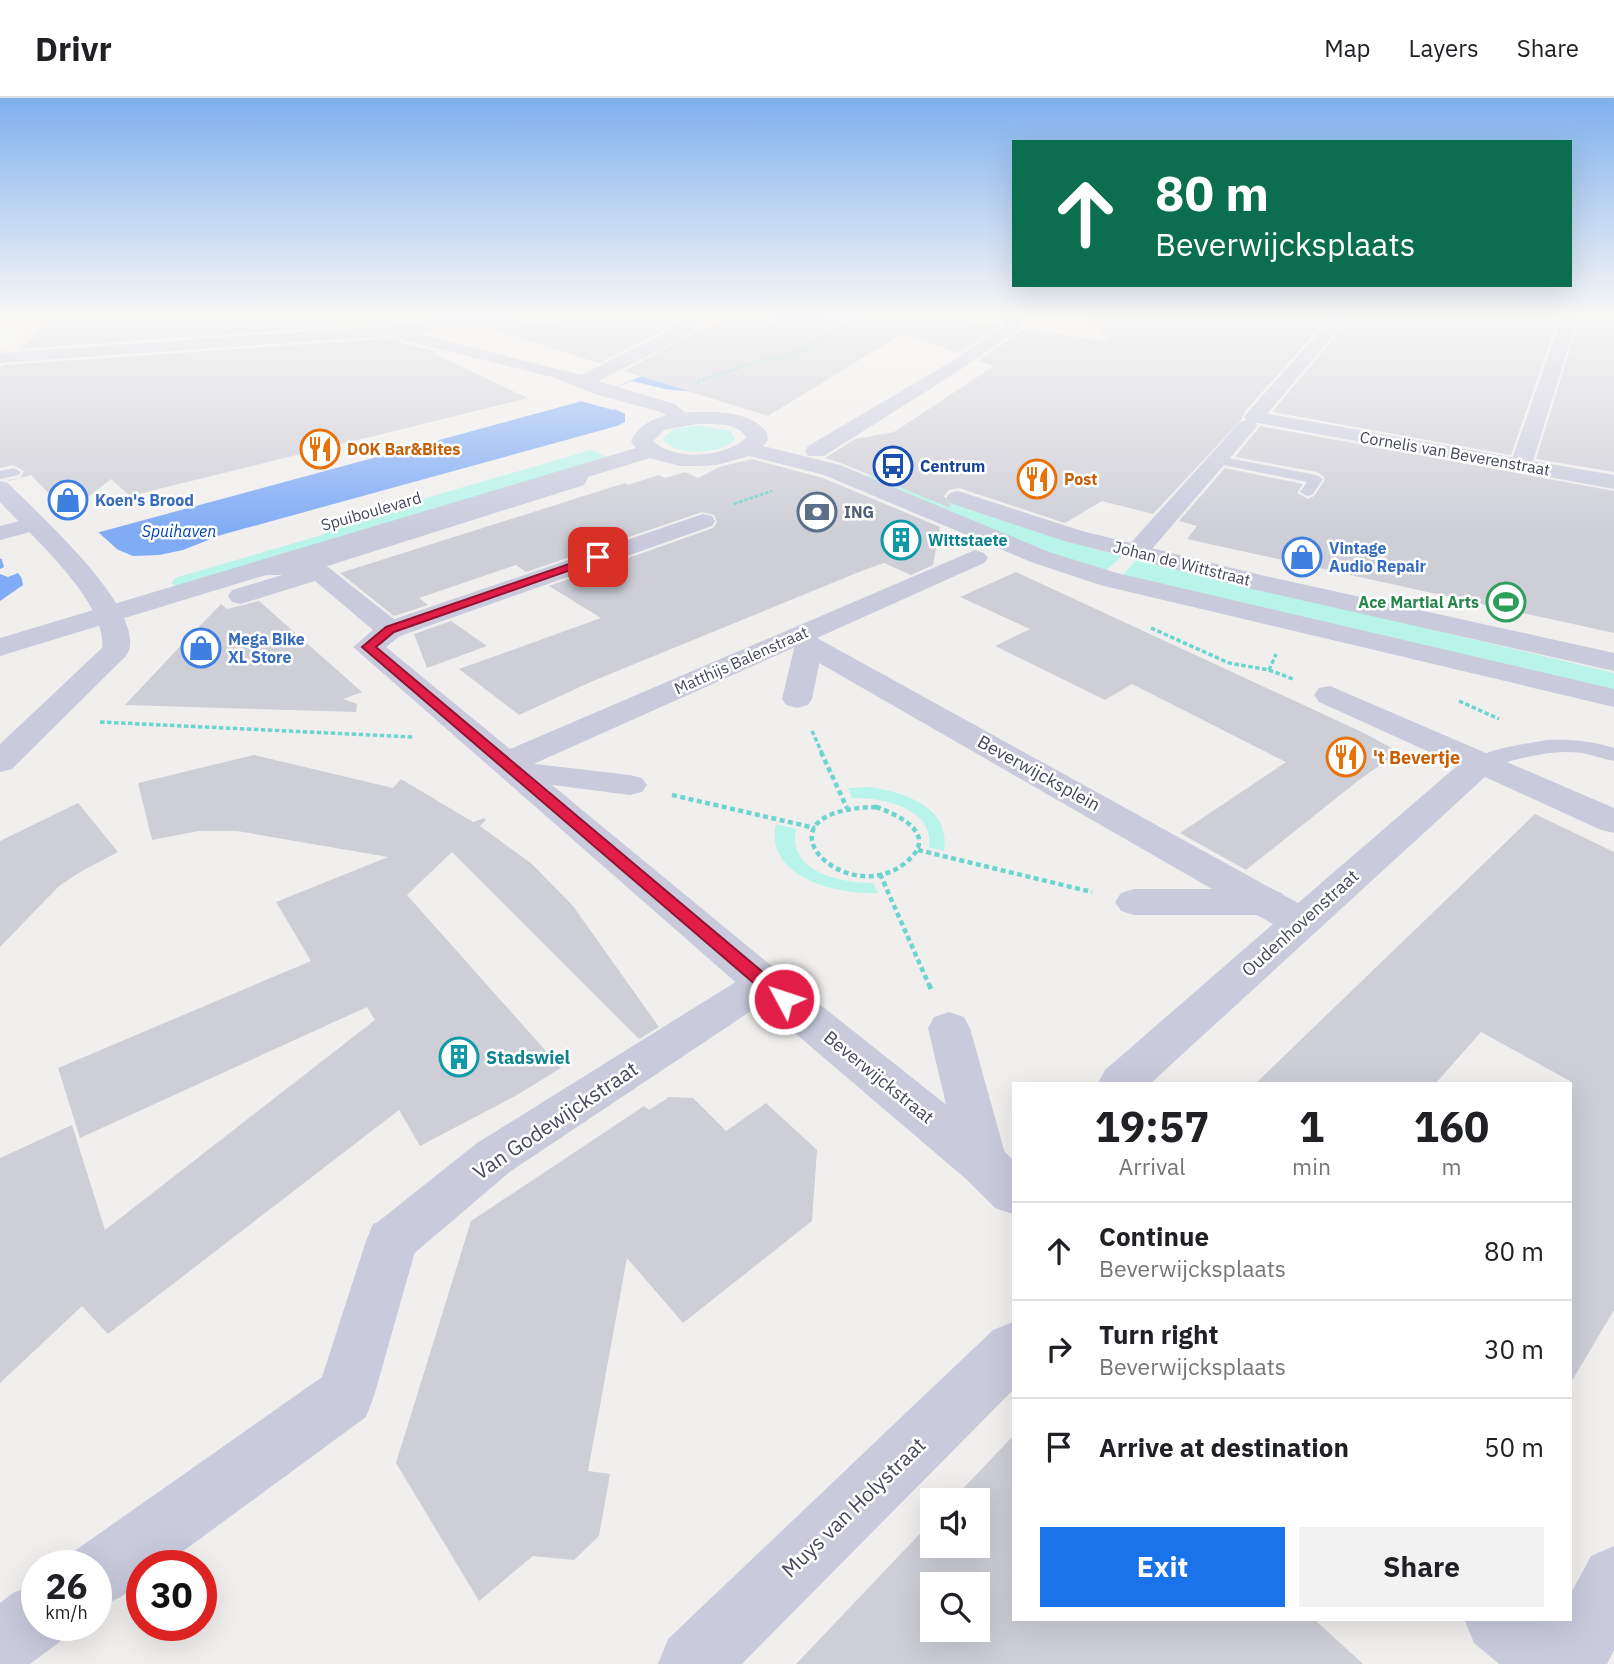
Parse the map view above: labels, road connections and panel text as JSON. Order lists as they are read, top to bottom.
{
  "streets": {
    "street": [
      "Cornelis van Beverenstraat",
      "Spuiboulevard",
      "Johan de Wittstraat",
      "Matthijs Balenstraat",
      "Beverwijcksplein",
      "Oudenhovenstraat",
      "Beverwijckstraat",
      "Van Godewijckstraat",
      "Muys van Holystraat"
    ]
  },
  "crossings": [
    ["Matthijs Balenstraat", "Beverwijcksplein"],
    ["Matthijs Balenstraat", "Beverwijckstraat"],
    ["Beverwijcksplein", "Oudenhovenstraat"],
    ["Beverwijckstraat", "Van Godewijckstraat"]
  ],
  "water": ["Spuihaven"],
  "places": {
    "restaurant": ["DOK Bar&Bites", "Post", "'t Bevertje"],
    "bus stop": ["Centrum"],
    "shop": ["Koen's Brood", "Vintage Audio Repair", "Mega Bike XL Store"],
    "bank": ["ING"],
    "building": ["Wittstaete", "Stadswiel"],
    "sports": ["Ace Martial Arts"]
  },
  "page": {
    "header": "Drivr",
    "nav": ["Map", "Layers", "Share"],
    "turn": ["80 m", "Beverwijcksplaats"],
    "eta": [
      "19:57",
      "Arrival",
      "1",
      "min",
      "160",
      "m"
    ],
    "list": [
      {
        "name": "Continue",
        "note": "Beverwijcksplaats",
        "value": "80 m"
      },
      {
        "name": "Turn right",
        "note": "Beverwijcksplaats",
        "value": "30 m"
      },
      {
        "name": "Arrive at destination",
        "value": "50 m"
      }
    ],
    "buttons": ["Exit", "Share"],
    "speed": "26 km/h",
    "limit": "30"
  }
}
